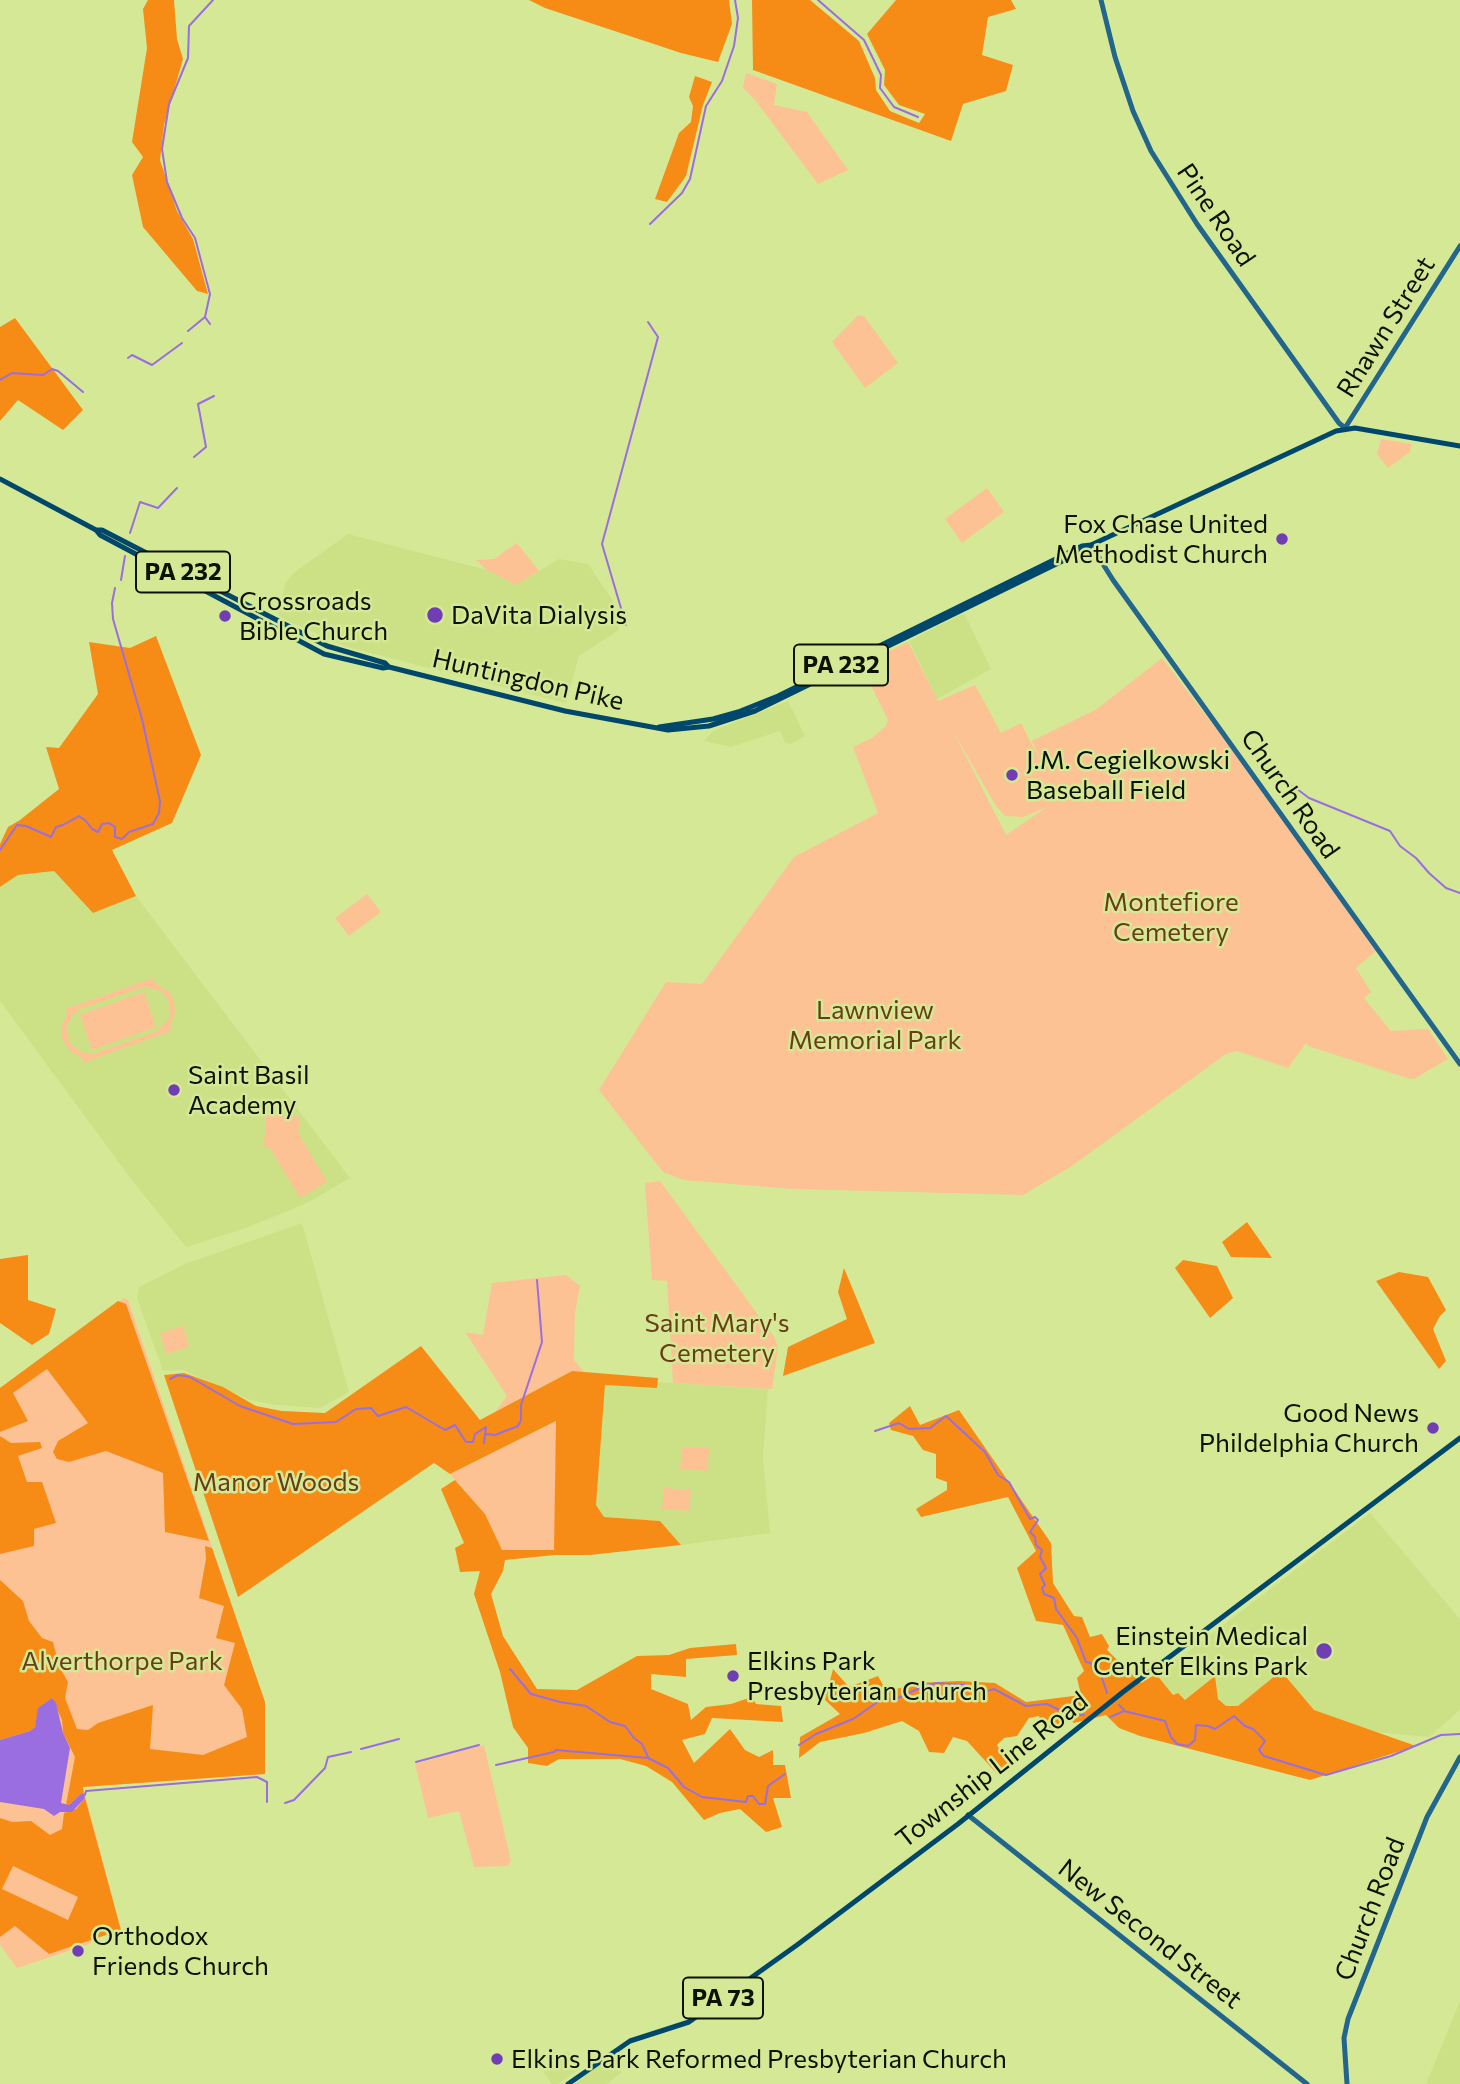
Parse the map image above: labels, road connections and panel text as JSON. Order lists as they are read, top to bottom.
{
  "streets": {
    "main road": [
      "PA 232",
      "Huntingdon Pike",
      "Township Line Road",
      "PA 73"
    ],
    "street": [
      "Pine Road",
      "Rhawn Street",
      "Church Road",
      "New Second Street"
    ]
  },
  "crossings": [
    ["Pine Road", "Rhawn Street"],
    ["Pine Road", "Huntingdon Pike"],
    ["Rhawn Street", "Huntingdon Pike"],
    ["Huntingdon Pike", "Church Road"],
    ["Township Line Road", "New Second Street"]
  ],
  "parks": [
    "Montefiore Cemetery",
    "Lawnview Memorial Park",
    "Saint Mary's Cemetery",
    "Manor Woods",
    "Alverthorpe Park"
  ],
  "places": [
    "Fox Chase United Methodist Church",
    "DaVita Dialysis",
    "Crossroads Bible Church",
    "J.M. Cegielkowski Baseball Field",
    "Saint Basil Academy",
    "Good News Phildelphia Church",
    "Einstein Medical Center Elkins Park",
    "Elkins Park Presbyterian Church",
    "Orthodox Friends Church",
    "Elkins Park Reformed Presbyterian Church"
  ]
}
